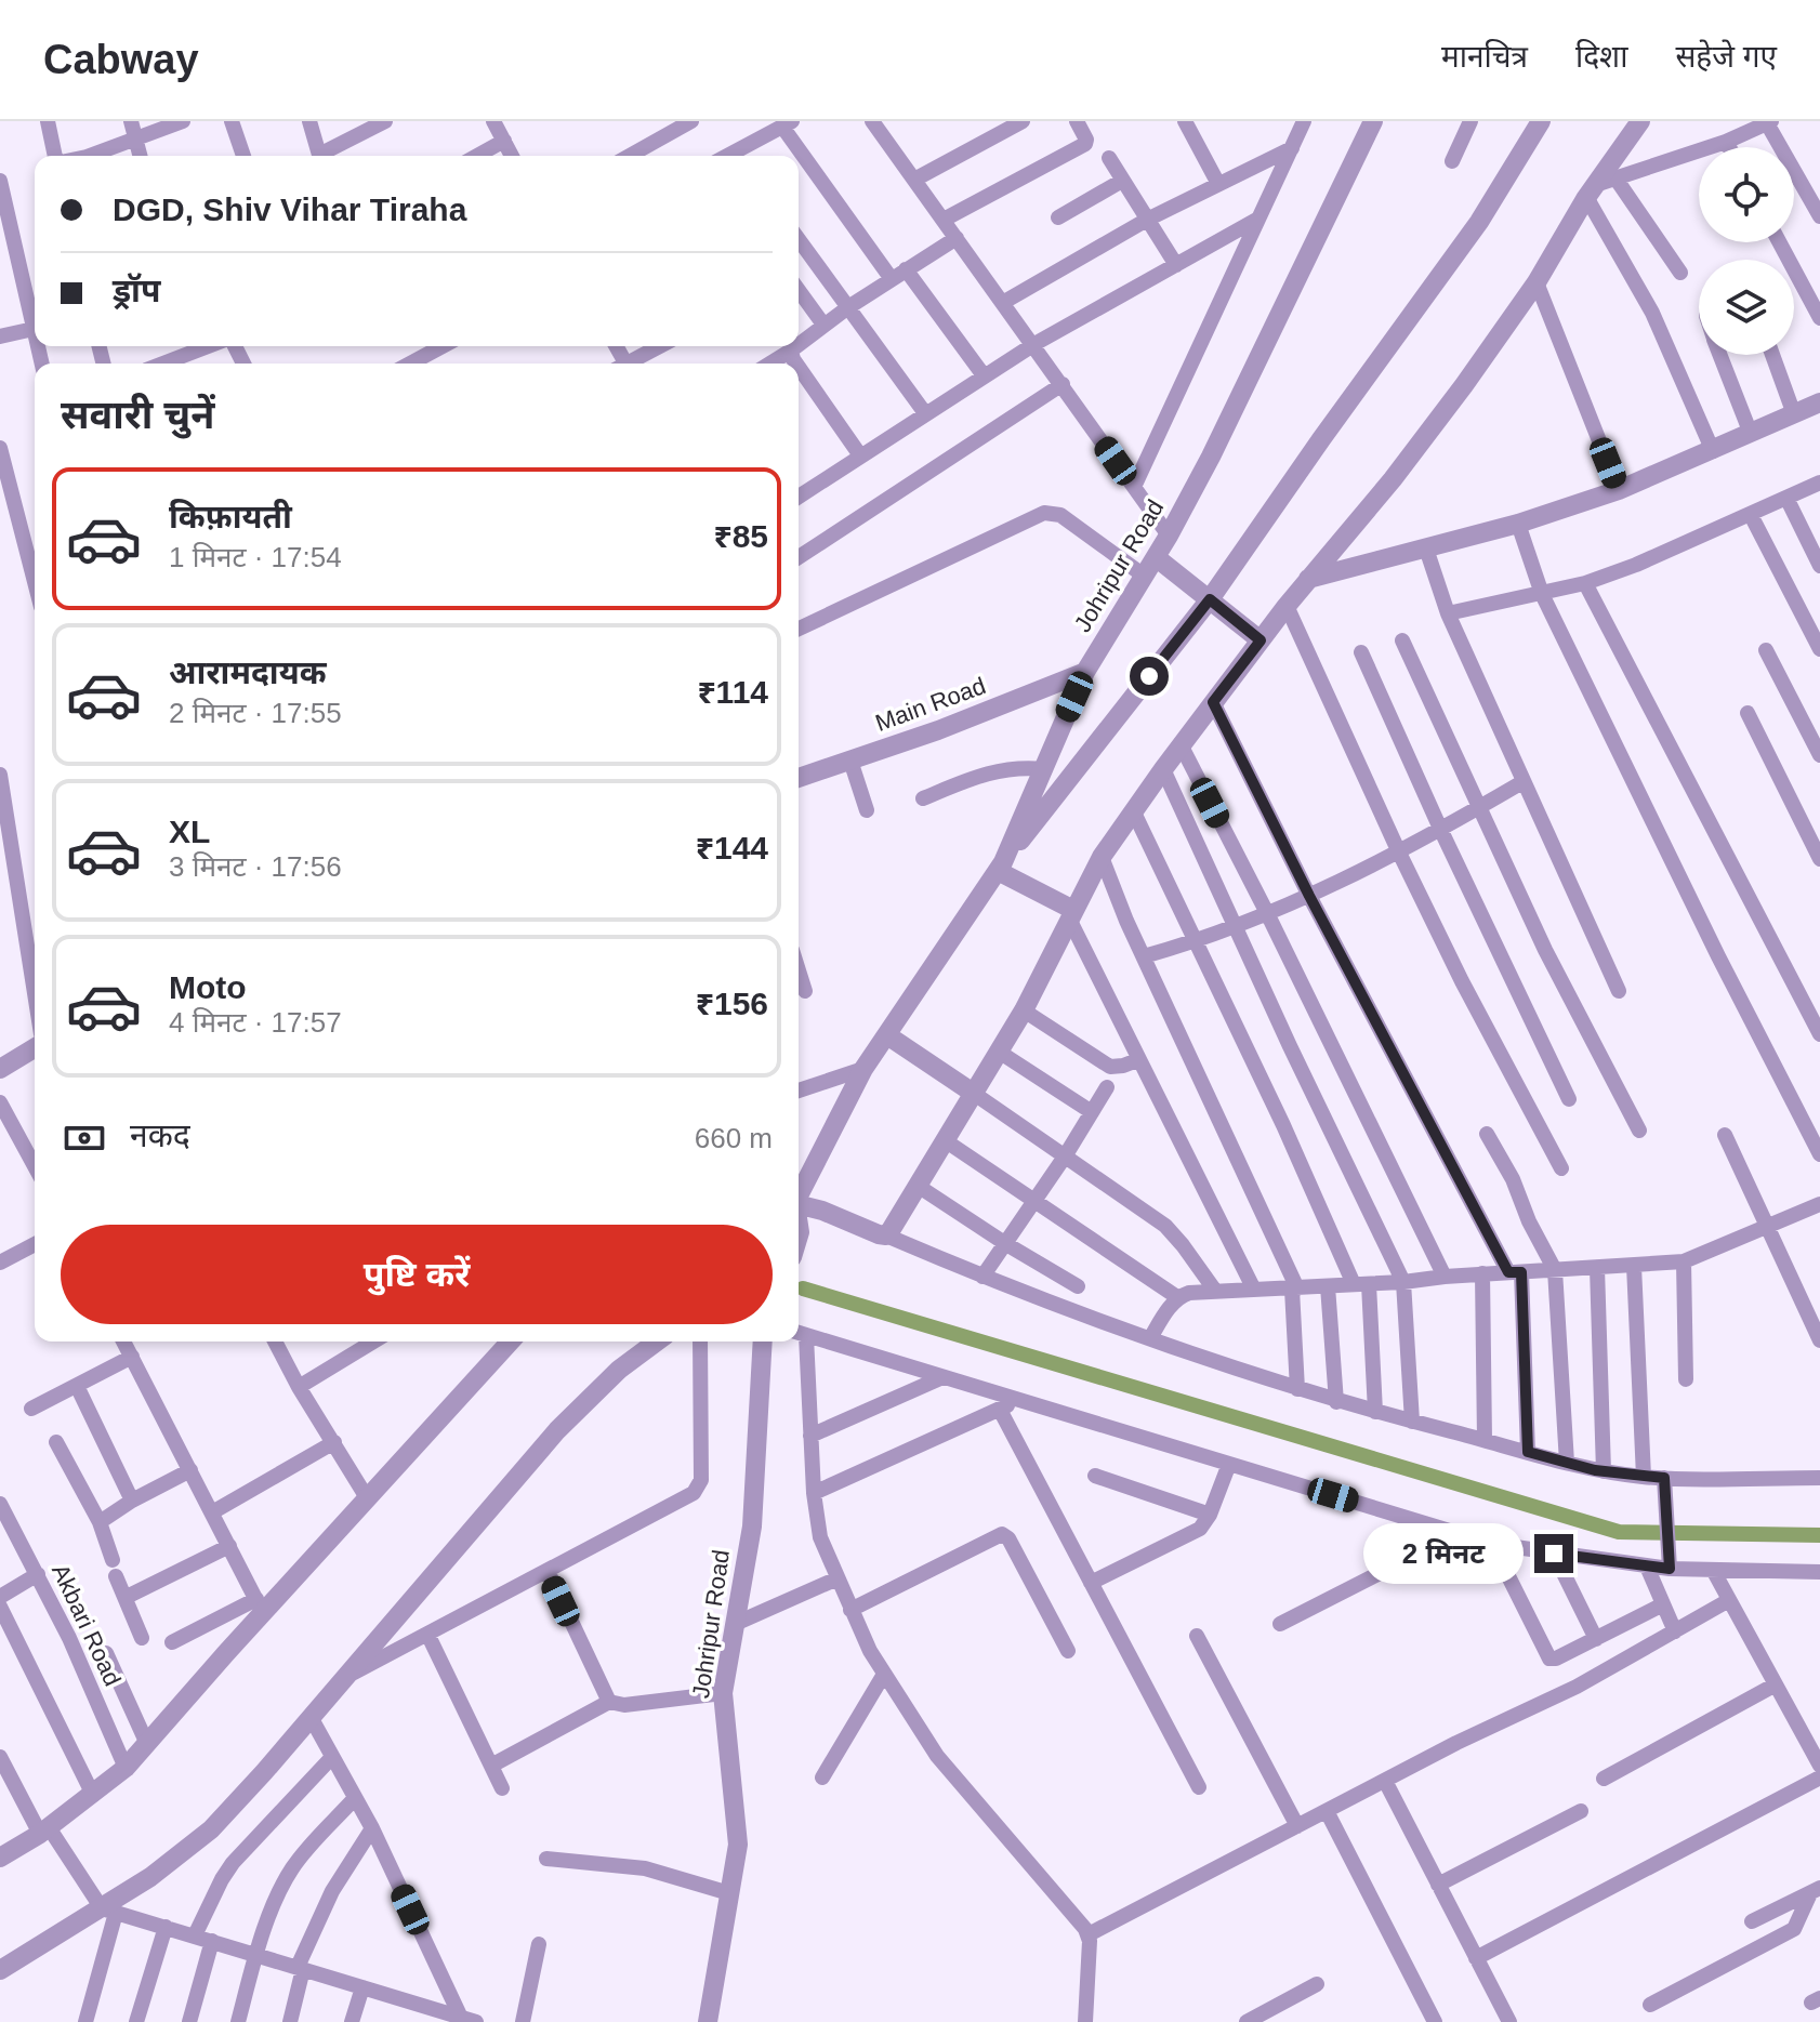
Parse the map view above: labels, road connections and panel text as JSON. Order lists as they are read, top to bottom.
{
  "streets": {
    "street": ["Johripur Road", "Main Road", "Akbari Road"]
  },
  "crossings": [
    ["Johripur Road", "Main Road"]
  ],
  "page": {
    "header": "Cabway",
    "nav": ["मानचित्र", "दिशा", "सहेजे गए"],
    "banner": ["DGD, Shiv Vihar Tiraha", "ड्रॉप"],
    "heading": "सवारी चुनें",
    "list": [
      {
        "name": "किफ़ायती",
        "note": "1 मिनट · 17:54",
        "value": "₹85"
      },
      {
        "name": "आरामदायक",
        "note": "2 मिनट · 17:55",
        "value": "₹114"
      },
      {
        "name": "XL",
        "note": "3 मिनट · 17:56",
        "value": "₹144"
      },
      {
        "name": "Moto",
        "note": "4 मिनट · 17:57",
        "value": "₹156"
      }
    ],
    "pay": ["नकद", "660 m"],
    "buttons": "पुष्टि करें",
    "bubble": "2 मिनट"
  }
}
